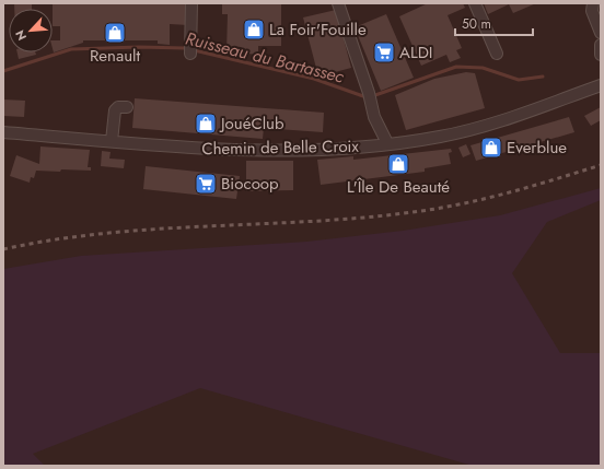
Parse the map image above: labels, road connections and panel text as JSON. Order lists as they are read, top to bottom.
{
  "streets": {
    "street": ["Chemin de Belle Croix"]
  },
  "water": ["Ruisseau du Bartassec"],
  "places": {
    "shop": [
      "La Foir'Fouille",
      "Renault",
      "JouéClub",
      "Everblue",
      "L'Île De Beauté"
    ],
    "supermarket": ["ALDI", "Biocoop"]
  },
  "scale_bar": "50 m",
  "north": "bottom left"
}
